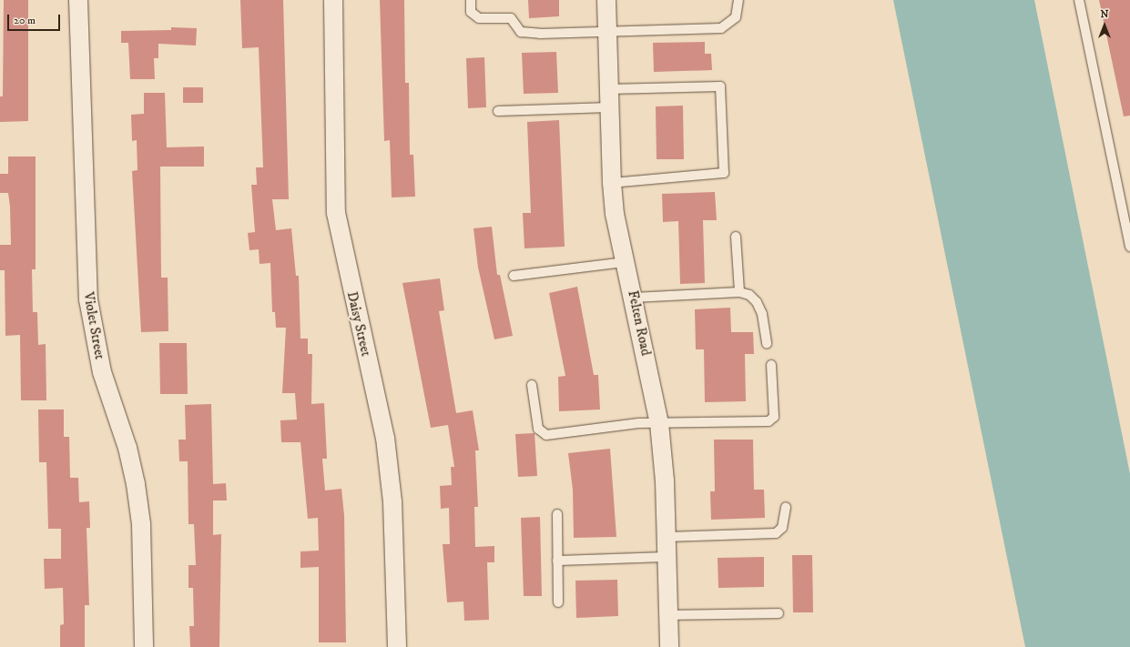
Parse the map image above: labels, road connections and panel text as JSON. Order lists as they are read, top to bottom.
{
  "streets": {
    "street": ["Felten Road", "Daisy Street", "Violet Street"]
  },
  "scale_bar": "20 m",
  "north": "top"
}
